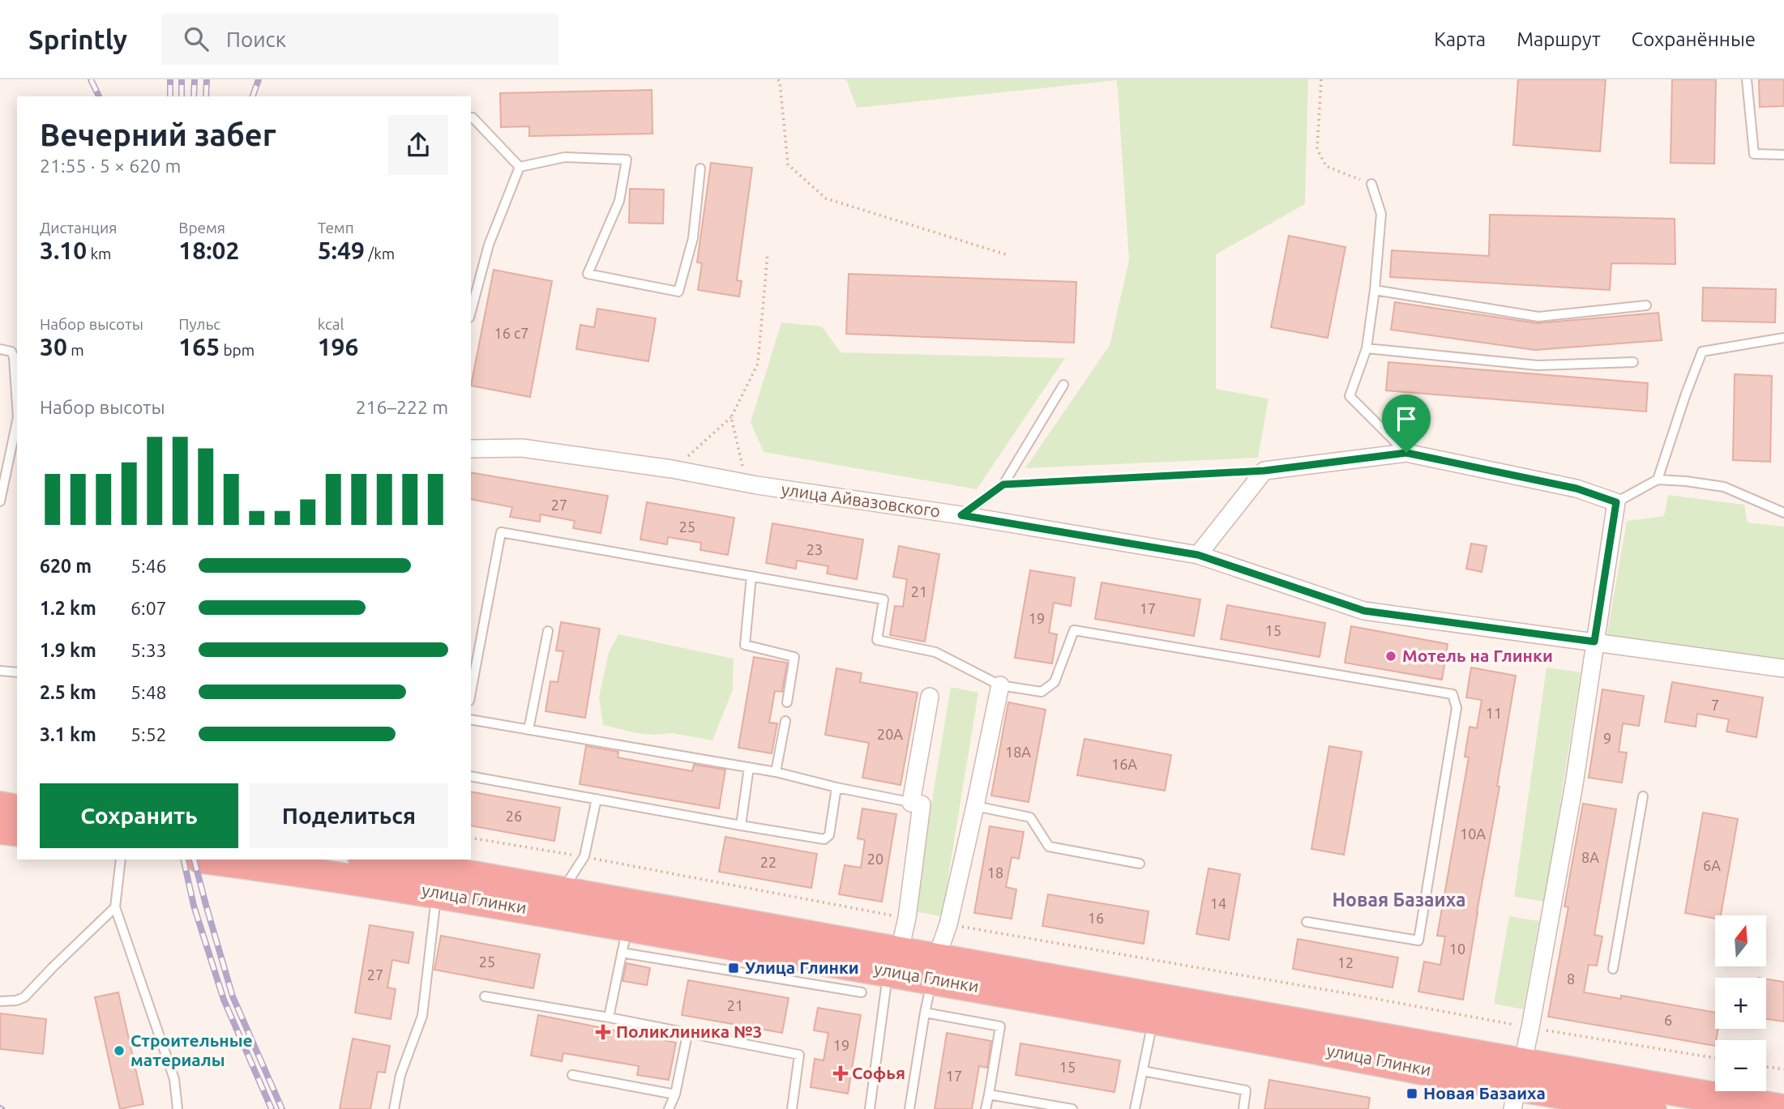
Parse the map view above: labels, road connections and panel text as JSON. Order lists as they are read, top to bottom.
{
  "streets": {
    "highway": ["улица Глинки"],
    "street": ["улица Айвазовского"]
  },
  "districts": ["Новая Базаиха"],
  "places": {
    "other": ["Мотель на Глинки", "Строительные материалы"],
    "transit": ["Улица Глинки", "Новая Базаиха"],
    "health": ["Поликлиника №3", "Софья"]
  },
  "house_numbers": [
    "16 с7",
    "27",
    "25",
    "23",
    "21",
    "17",
    "19",
    "15",
    "7",
    "11",
    "20А",
    "9",
    "18А",
    "16А",
    "26",
    "10А",
    "8А",
    "20",
    "22",
    "6А",
    "18",
    "14",
    "16",
    "10",
    "25",
    "12",
    "27",
    "8",
    "21",
    "6",
    "19",
    "15",
    "17"
  ],
  "north": "top",
  "page": {
    "header": "Sprintly",
    "search": "Поиск",
    "nav": ["Карта", "Маршрут", "Сохранённые"],
    "heading": ["Вечерний забег", "21:55 · 5 × 620 m"],
    "stats": [
      ["Дистанция", "3.10 km"],
      ["Время", "18:02"],
      ["Темп", "5:49 /km"],
      ["Набор высоты", "30 m"],
      ["Пульс", "165 bpm"],
      ["kcal", "196"]
    ],
    "chart": ["Набор высоты", "216–222 m"],
    "list": [
      {
        "name": "620 m",
        "note": "5:46"
      },
      {
        "name": "1.2 km",
        "note": "6:07"
      },
      {
        "name": "1.9 km",
        "note": "5:33"
      },
      {
        "name": "2.5 km",
        "note": "5:48"
      },
      {
        "name": "3.1 km",
        "note": "5:52"
      }
    ],
    "buttons": ["Сохранить", "Поделиться"],
    "map_buttons": ["+", "−"]
  }
}
